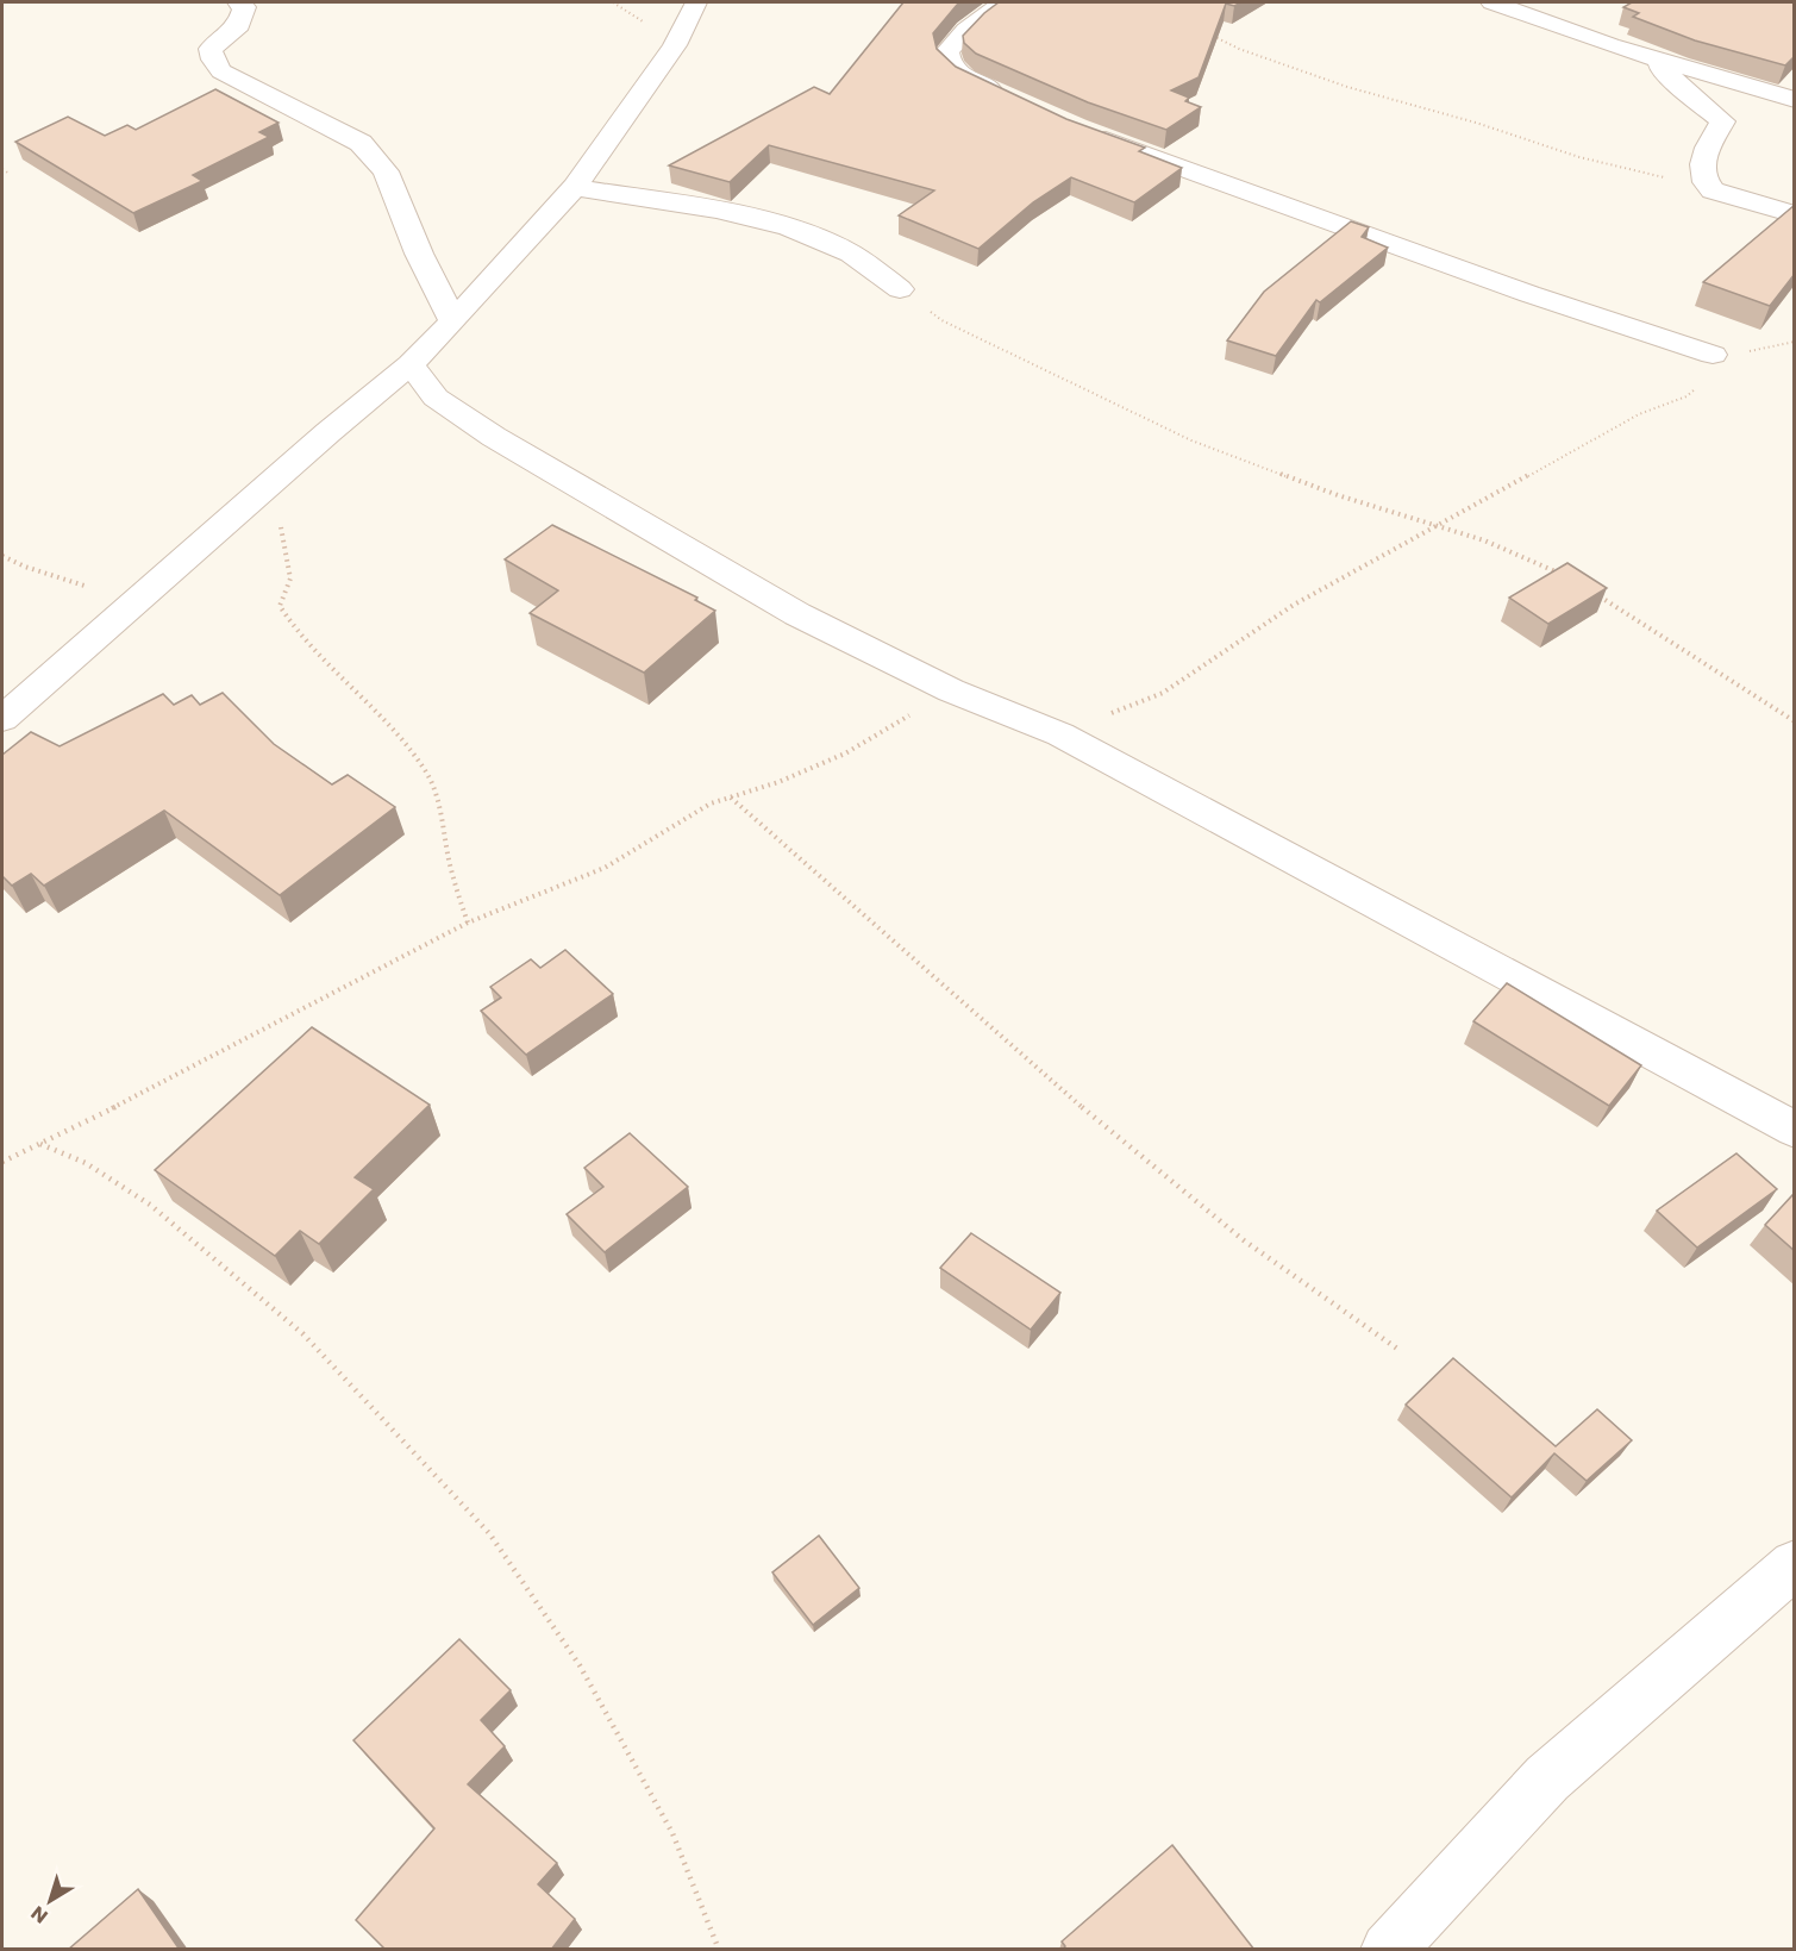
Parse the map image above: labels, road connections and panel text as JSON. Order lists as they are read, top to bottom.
{
  "north": "bottom left"
}
